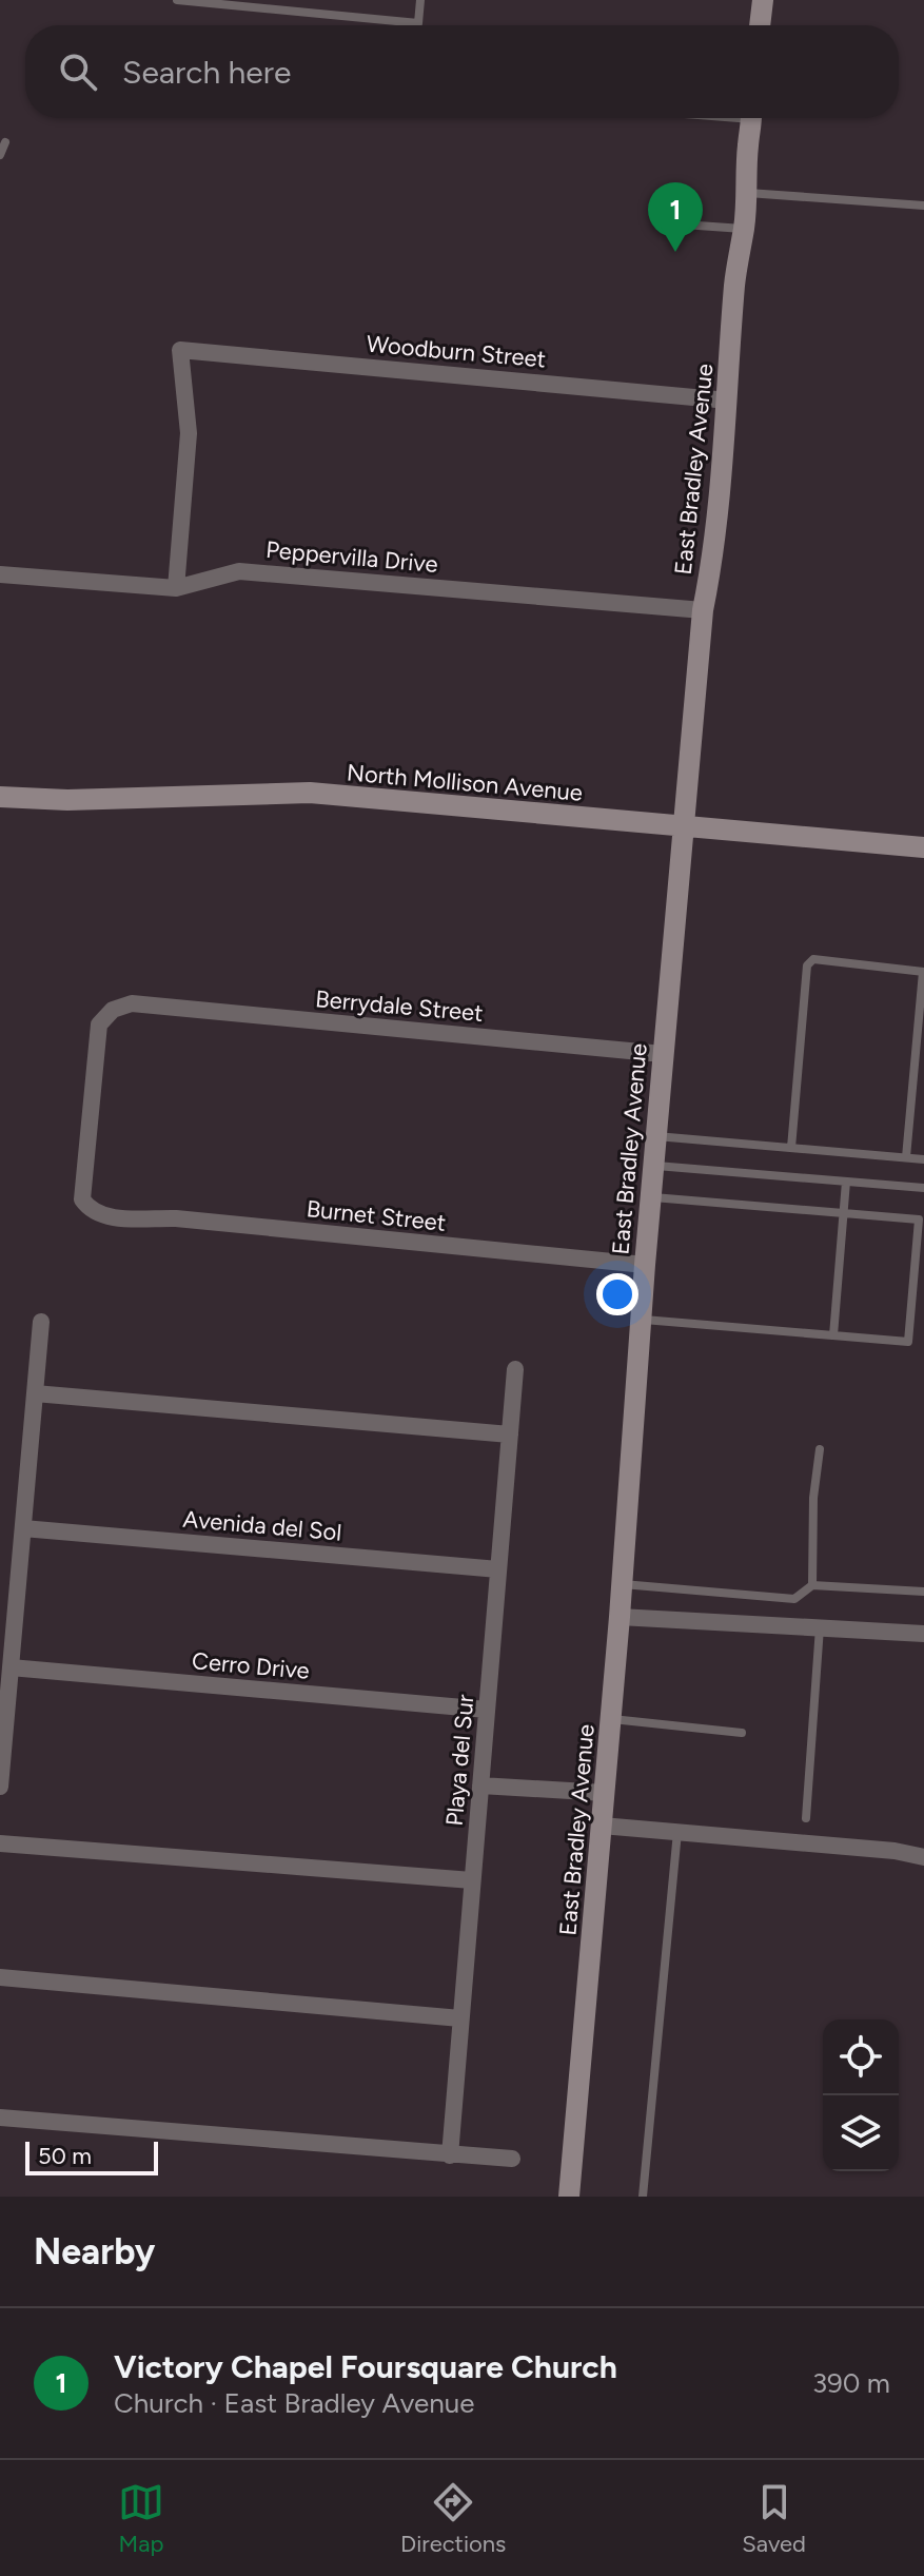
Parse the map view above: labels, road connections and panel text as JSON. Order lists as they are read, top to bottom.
{
  "streets": {
    "main road": ["East Bradley Avenue", "North Mollison Avenue"],
    "street": [
      "Woodburn Street",
      "Peppervilla Drive",
      "Berrydale Street",
      "Burnet Street",
      "Avenida del Sol",
      "Cerro Drive",
      "Playa del Sur"
    ]
  },
  "crossings": [
    ["Woodburn Street", "East Bradley Avenue"],
    ["Woodburn Street", "Peppervilla Drive"],
    ["East Bradley Avenue", "Peppervilla Drive"],
    ["East Bradley Avenue", "North Mollison Avenue"],
    ["East Bradley Avenue", "Berrydale Street"],
    ["East Bradley Avenue", "Burnet Street"],
    ["Berrydale Street", "Burnet Street"],
    ["Avenida del Sol", "Playa del Sur"],
    ["Cerro Drive", "Playa del Sur"]
  ],
  "scale_bar": "50 m",
  "page": {
    "search": "Search here",
    "pins": "1",
    "scale": "50 m",
    "heading": "Nearby",
    "list": [
      {
        "mark": "1",
        "name": "Victory Chapel Foursquare Church",
        "note": "Church · East Bradley Avenue",
        "value": "390 m"
      }
    ],
    "nav": ["Map", "Directions", "Saved"]
  }
}
